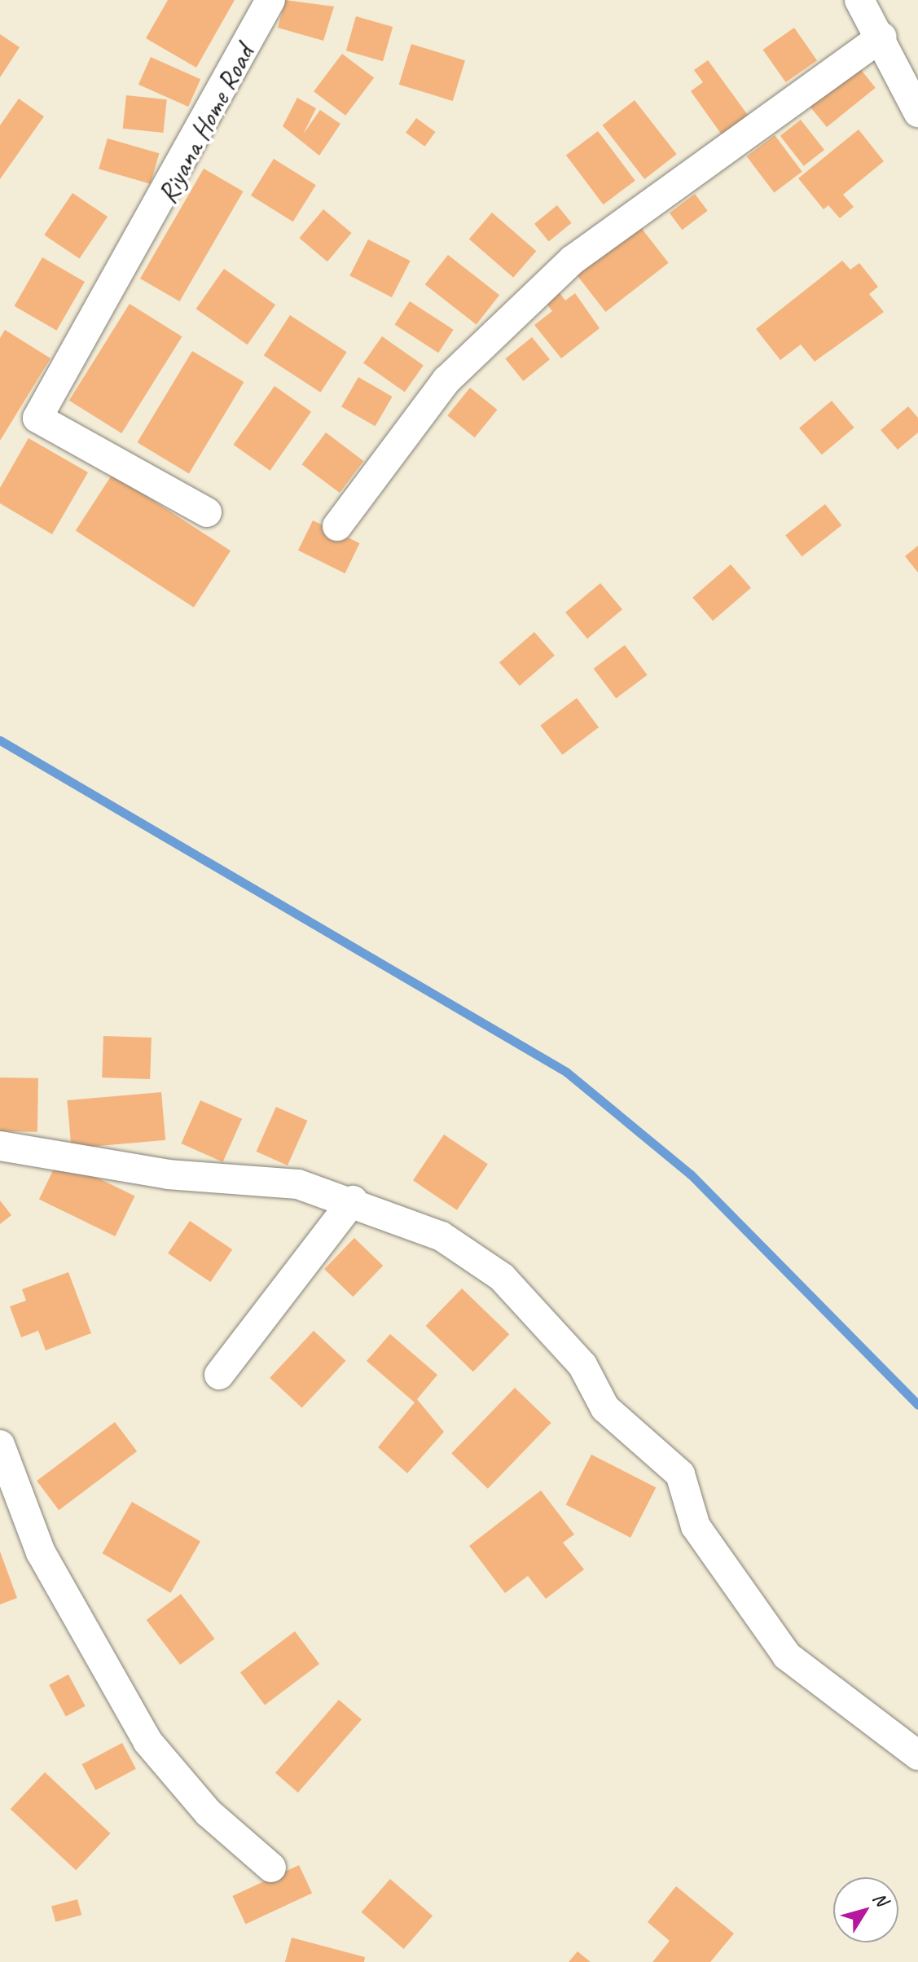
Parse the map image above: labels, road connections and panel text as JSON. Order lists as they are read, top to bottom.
{
  "streets": {
    "street": ["Riyana Home Road"]
  },
  "north": "top right"
}
